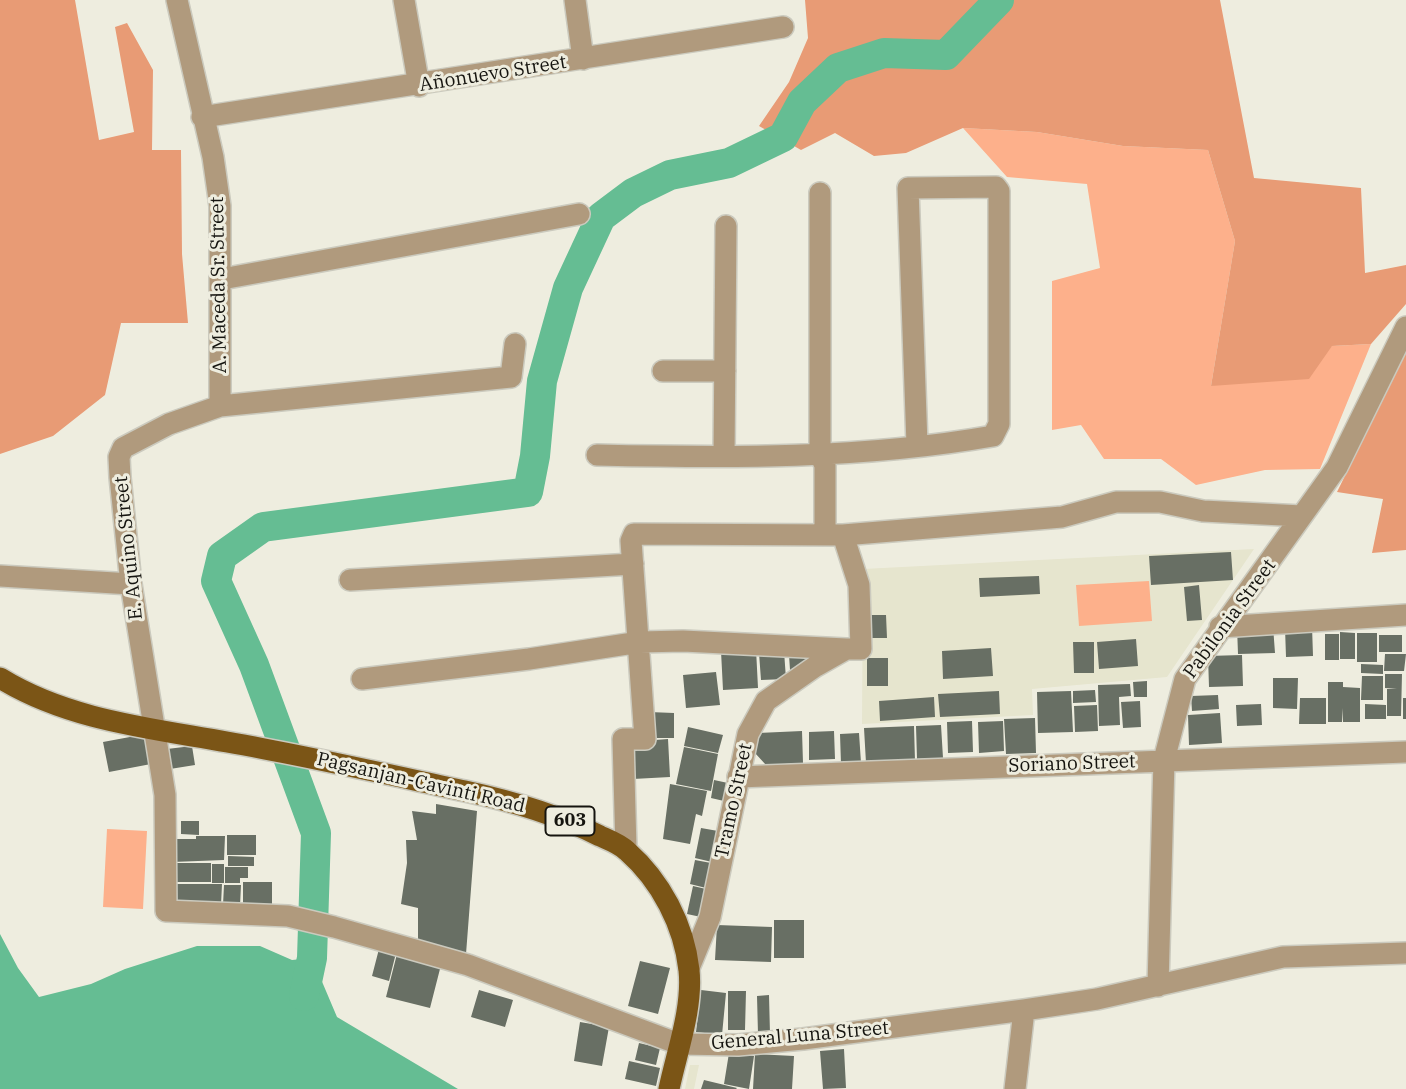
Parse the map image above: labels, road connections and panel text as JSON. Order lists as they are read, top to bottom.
{
  "streets": {
    "main road": ["Pagsanjan-Cavinti Road", "603"],
    "street": [
      "Añonuevo Street",
      "A. Maceda Sr. Street",
      "E. Aquino Street",
      "Pabilonia Street",
      "Soriano Street",
      "Tramo Street",
      "General Luna Street"
    ]
  },
  "crossings": [
    ["Añonuevo Street", "A. Maceda Sr. Street"],
    ["A. Maceda Sr. Street", "E. Aquino Street"],
    ["E. Aquino Street", "Pagsanjan-Cavinti Road"],
    ["E. Aquino Street", "General Luna Street"],
    ["Pabilonia Street", "Soriano Street"],
    ["Pabilonia Street", "General Luna Street"],
    ["Soriano Street", "Tramo Street"],
    ["Pagsanjan-Cavinti Road", "Tramo Street"],
    ["Pagsanjan-Cavinti Road", "General Luna Street"]
  ]
}
